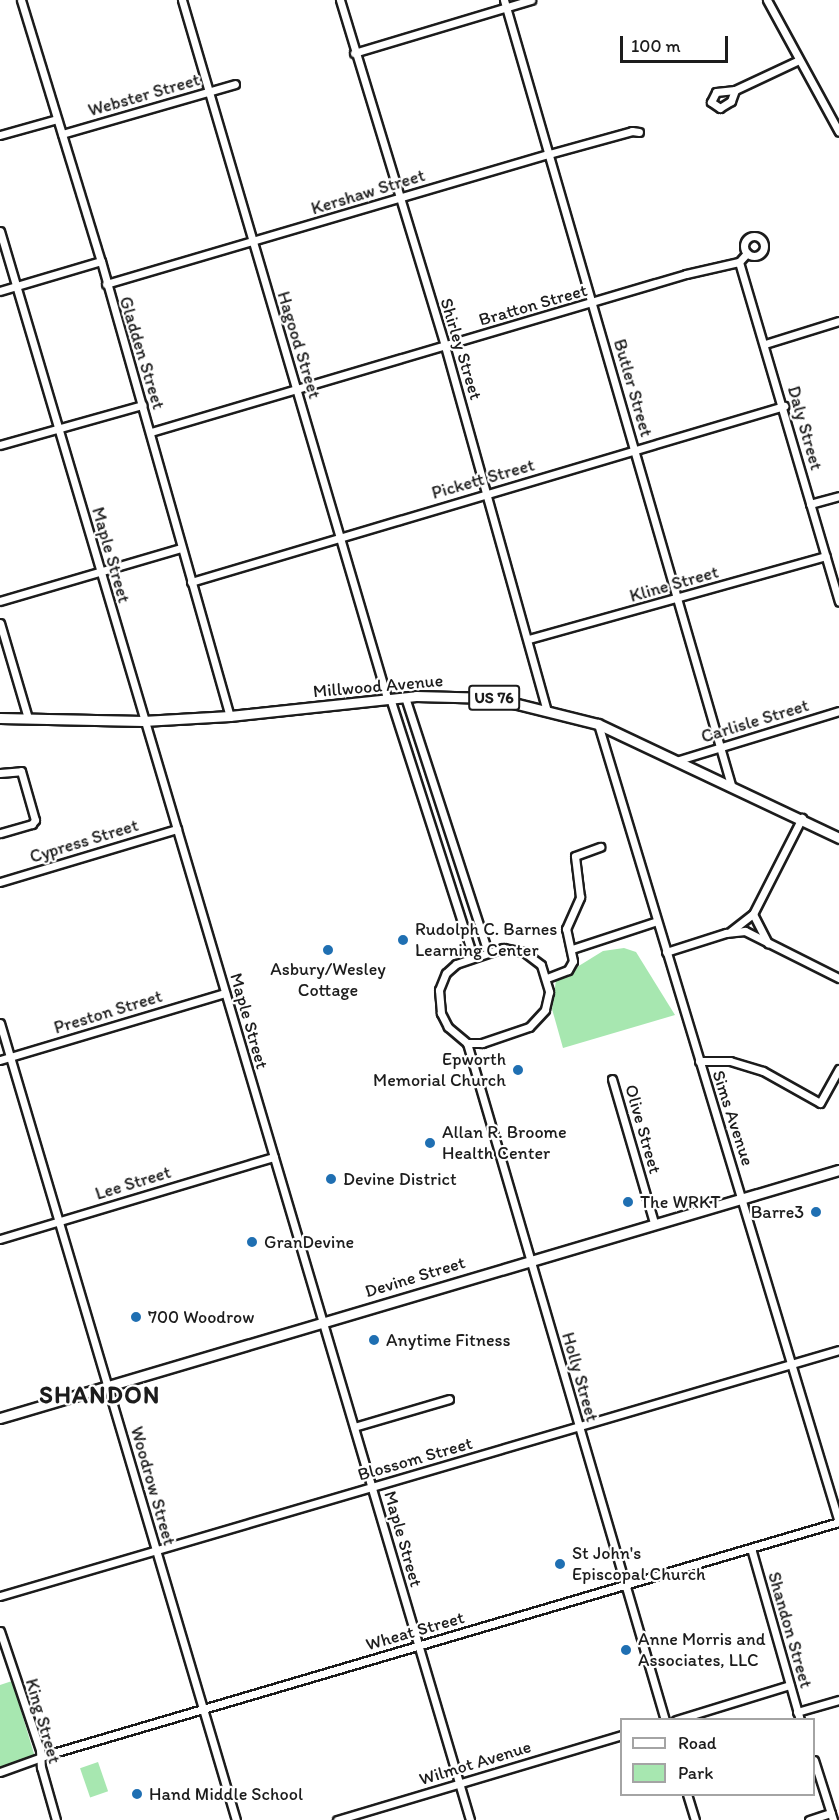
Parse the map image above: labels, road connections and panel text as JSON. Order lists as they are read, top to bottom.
{
  "streets": {
    "main road": ["Millwood Avenue", "US 76", "Devine Street"],
    "street": [
      "Webster Street",
      "Kershaw Street",
      "Bratton Street",
      "Hagood Street",
      "Shirley Street",
      "Gladden Street",
      "Butler Street",
      "Daly Street",
      "Pickett Street",
      "Maple Street",
      "Kline Street",
      "Carlisle Street",
      "Cypress Street",
      "Preston Street",
      "Sims Avenue",
      "Olive Street",
      "Lee Street",
      "Holly Street",
      "Blossom Street",
      "Woodrow Street",
      "Shandon Street",
      "Wheat Street",
      "King Street",
      "Wilmot Avenue"
    ]
  },
  "crossings": [
    ["Webster Street", "Hagood Street"],
    ["Webster Street", "Gladden Street"],
    ["Kershaw Street", "Hagood Street"],
    ["Kershaw Street", "Shirley Street"],
    ["Kershaw Street", "Gladden Street"],
    ["Kershaw Street", "Butler Street"],
    ["Bratton Street", "Hagood Street"],
    ["Bratton Street", "Shirley Street"],
    ["Bratton Street", "Gladden Street"],
    ["Bratton Street", "Butler Street"],
    ["Bratton Street", "Daly Street"],
    ["Hagood Street", "Pickett Street"],
    ["Hagood Street", "Millwood Avenue"],
    ["Hagood Street", "Holly Street"],
    ["Shirley Street", "Pickett Street"],
    ["Shirley Street", "Kline Street"],
    ["Shirley Street", "Millwood Avenue"],
    ["Gladden Street", "Pickett Street"],
    ["Gladden Street", "Millwood Avenue"],
    ["Butler Street", "Pickett Street"],
    ["Butler Street", "Kline Street"],
    ["Butler Street", "Millwood Avenue"],
    ["Butler Street", "Carlisle Street"],
    ["Daly Street", "Pickett Street"],
    ["Daly Street", "Kline Street"],
    ["Maple Street", "Millwood Avenue"],
    ["Maple Street", "Cypress Street"],
    ["Maple Street", "Preston Street"],
    ["Maple Street", "Lee Street"],
    ["Maple Street", "Devine Street"],
    ["Maple Street", "Blossom Street"],
    ["Maple Street", "Wheat Street"],
    ["Maple Street", "Wilmot Avenue"],
    ["Millwood Avenue", "Carlisle Street"],
    ["Millwood Avenue", "Sims Avenue"],
    ["Preston Street", "Woodrow Street"],
    ["Sims Avenue", "Devine Street"],
    ["Sims Avenue", "Blossom Street"],
    ["Sims Avenue", "Wheat Street"],
    ["Olive Street", "Devine Street"],
    ["Lee Street", "Woodrow Street"],
    ["Devine Street", "Holly Street"],
    ["Devine Street", "Woodrow Street"],
    ["Holly Street", "Blossom Street"],
    ["Holly Street", "Wheat Street"],
    ["Blossom Street", "Woodrow Street"],
    ["Woodrow Street", "Wheat Street"],
    ["Shandon Street", "Wheat Street"],
    ["Wheat Street", "King Street"]
  ],
  "districts": ["SHANDON"],
  "places": [
    "Rudolph C. Barnes Learning Center",
    "Asbury/Wesley Cottage",
    "Epworth Memorial Church",
    "Allan R. Broome Health Center",
    "Devine District",
    "The WRKT",
    "Barre3",
    "GranDevine",
    "700 Woodrow",
    "Anytime Fitness",
    "St John's Episcopal Church",
    "Anne Morris and Associates, LLC",
    "Hand Middle School"
  ],
  "legend": ["Road", "Park"],
  "scale_bar": "100 m"
}
